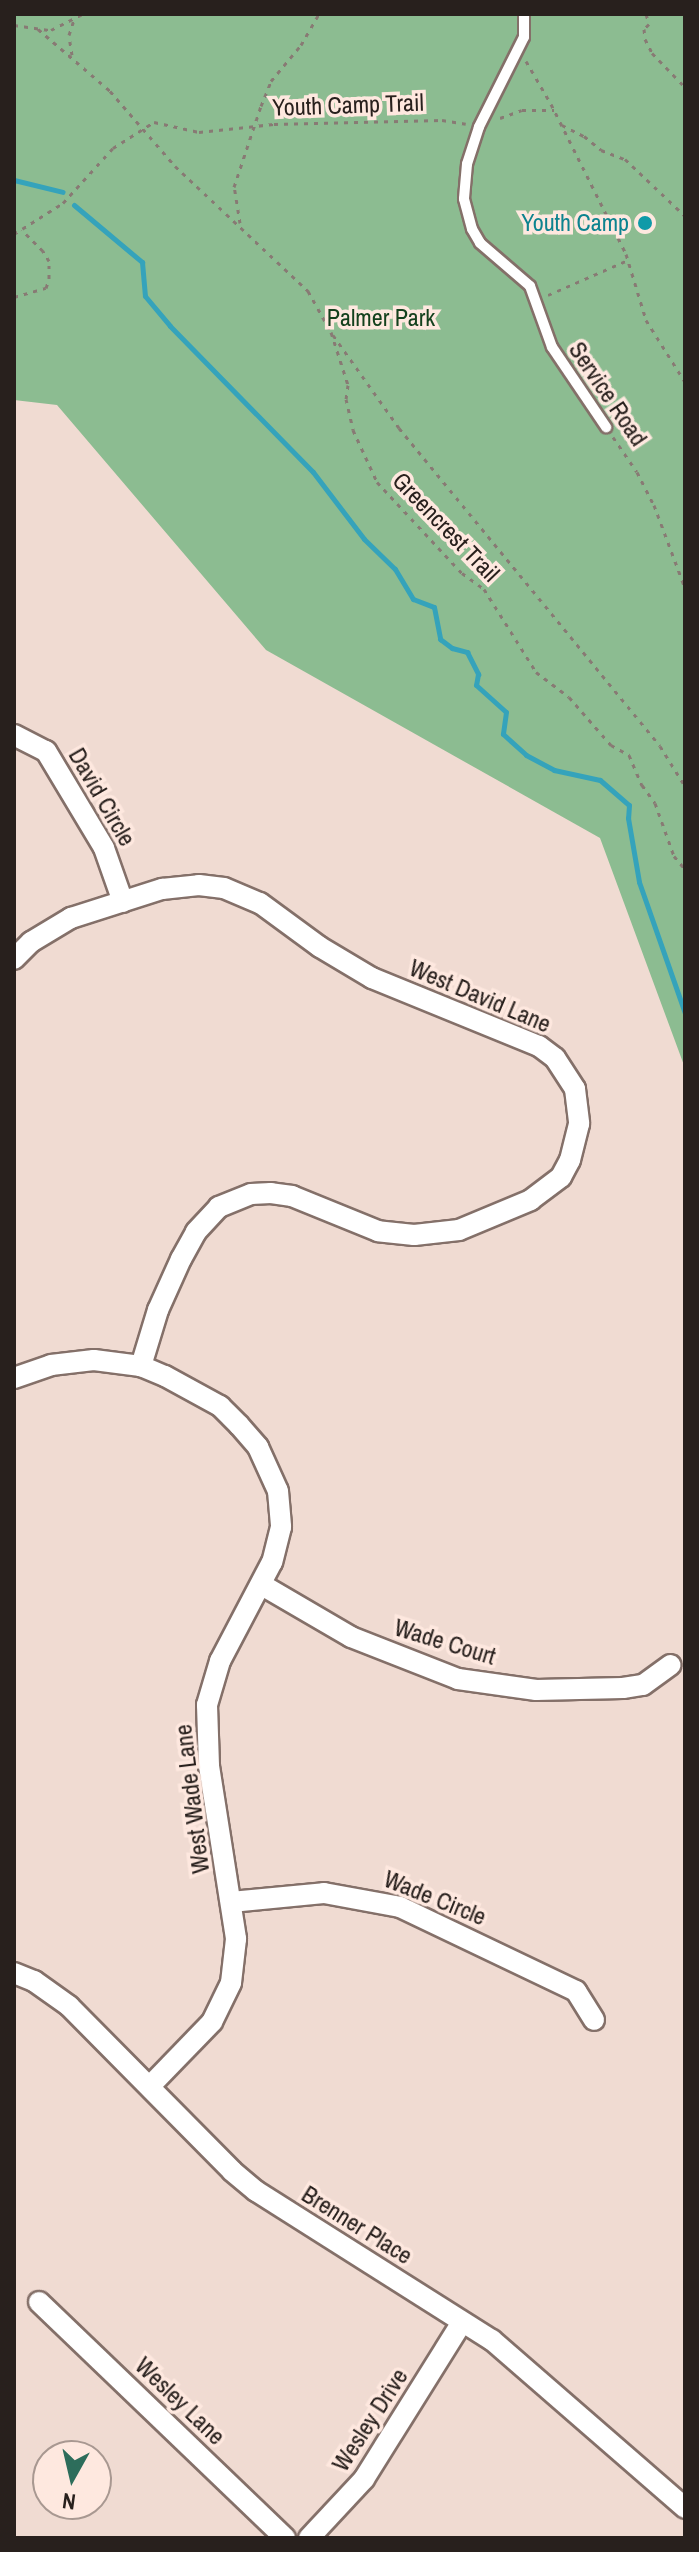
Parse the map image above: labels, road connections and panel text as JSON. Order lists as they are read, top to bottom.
{
  "streets": {
    "street": [
      "David Circle",
      "West David Lane",
      "Wade Court",
      "West Wade Lane",
      "Wade Circle",
      "Brenner Place",
      "Wesley Lane",
      "Wesley Drive"
    ],
    "lane": ["Service Road"],
    "path": ["Youth Camp Trail", "Greencrest Trail"]
  },
  "crossings": [
    ["Youth Camp Trail", "Service Road"],
    ["Youth Camp Trail", "Greencrest Trail"],
    ["David Circle", "West David Lane"],
    ["West David Lane", "West Wade Lane"],
    ["Wade Court", "West Wade Lane"],
    ["West Wade Lane", "Wade Circle"],
    ["West Wade Lane", "Brenner Place"],
    ["Brenner Place", "Wesley Drive"]
  ],
  "parks": ["Palmer Park"],
  "places": ["Youth Camp"],
  "north": "bottom"
}
